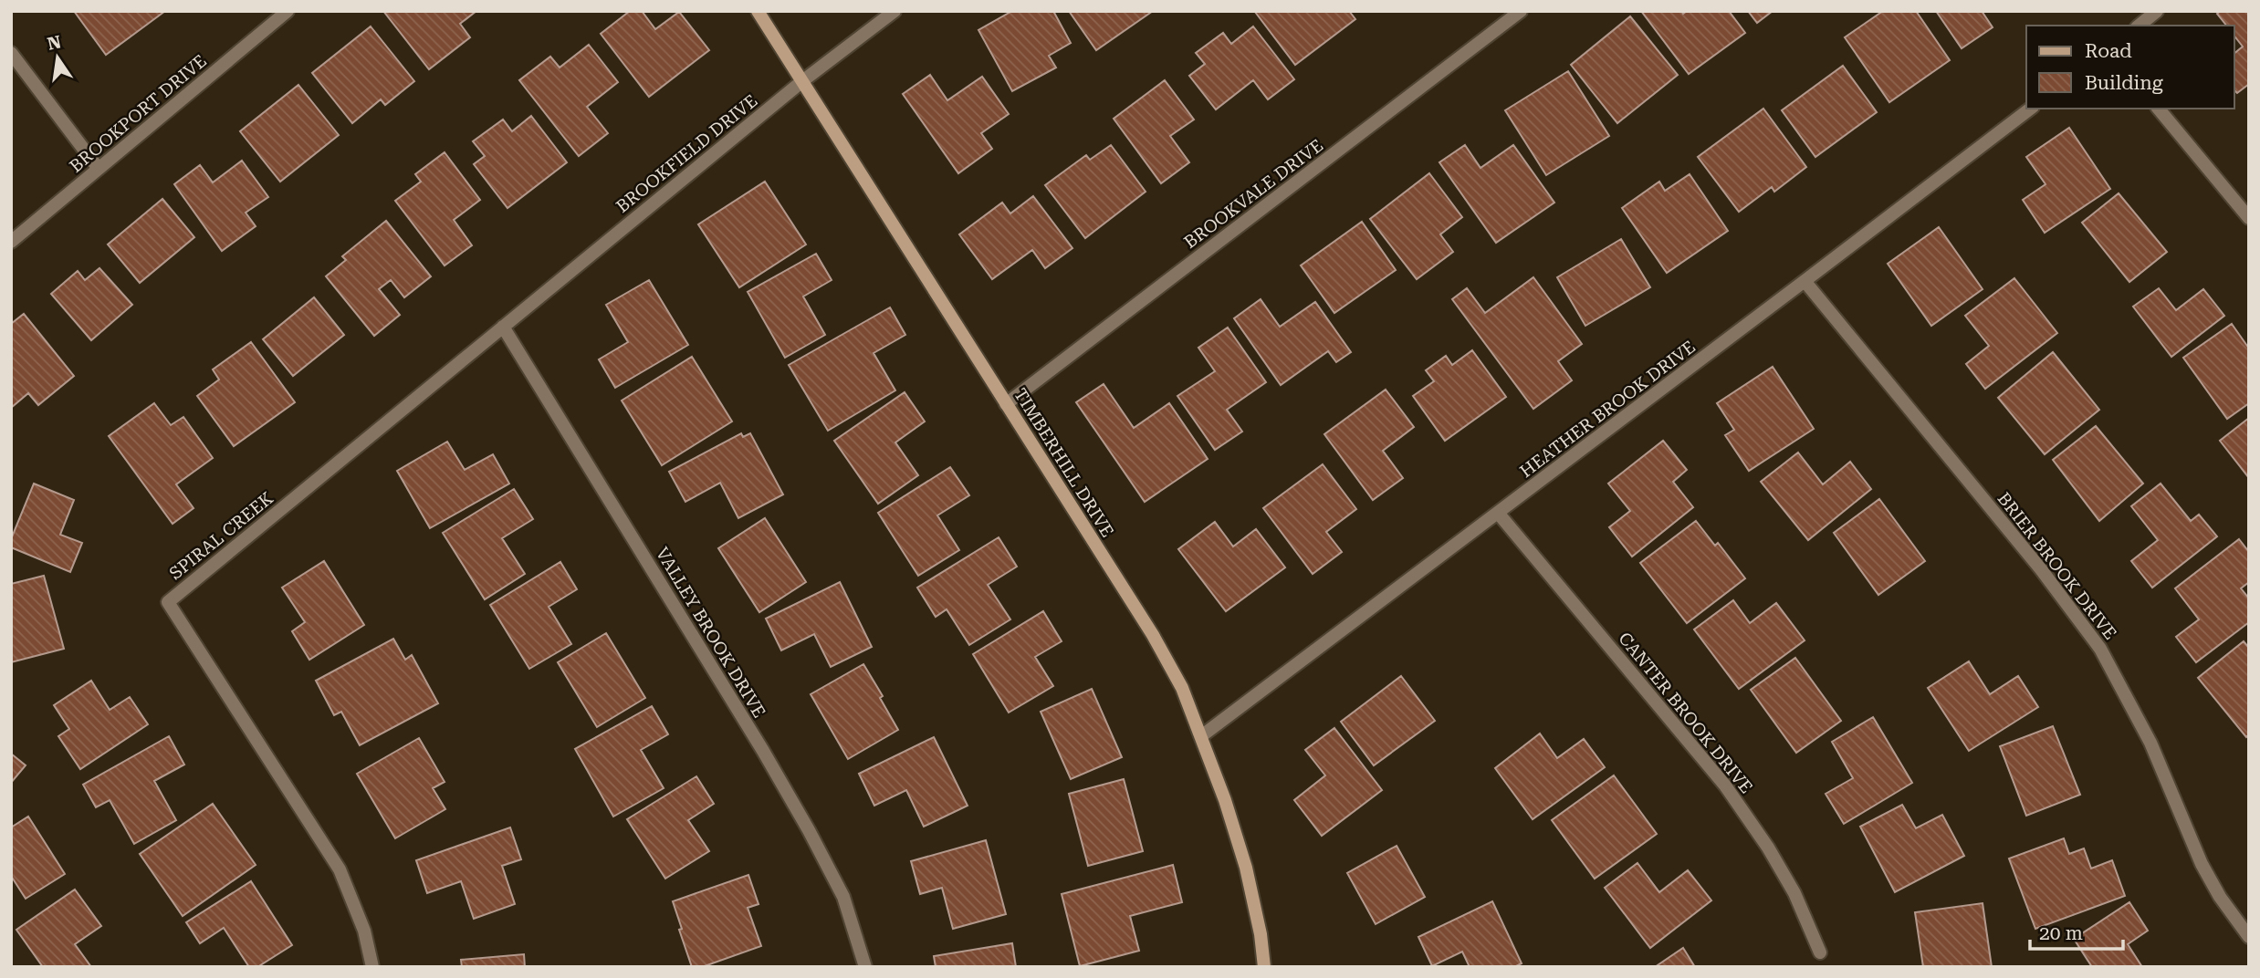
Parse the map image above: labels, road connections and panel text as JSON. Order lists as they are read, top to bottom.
{
  "streets": {
    "street": [
      "BROOKPORT DRIVE",
      "BROOKFIELD DRIVE",
      "BROOKVALE DRIVE",
      "HEATHER BROOK DRIVE",
      "TIMBERHILL DRIVE",
      "SPIRAL CREEK",
      "BRIER BROOK DRIVE",
      "VALLEY BROOK DRIVE",
      "CANTER BROOK DRIVE"
    ]
  },
  "crossings": [
    ["BROOKFIELD DRIVE", "TIMBERHILL DRIVE"],
    ["BROOKFIELD DRIVE", "SPIRAL CREEK"],
    ["BROOKFIELD DRIVE", "VALLEY BROOK DRIVE"],
    ["BROOKVALE DRIVE", "TIMBERHILL DRIVE"],
    ["HEATHER BROOK DRIVE", "TIMBERHILL DRIVE"],
    ["HEATHER BROOK DRIVE", "BRIER BROOK DRIVE"],
    ["HEATHER BROOK DRIVE", "CANTER BROOK DRIVE"],
    ["SPIRAL CREEK", "VALLEY BROOK DRIVE"]
  ],
  "legend": ["Road", "Building"],
  "scale_bar": "20 m",
  "north": "top"
}
